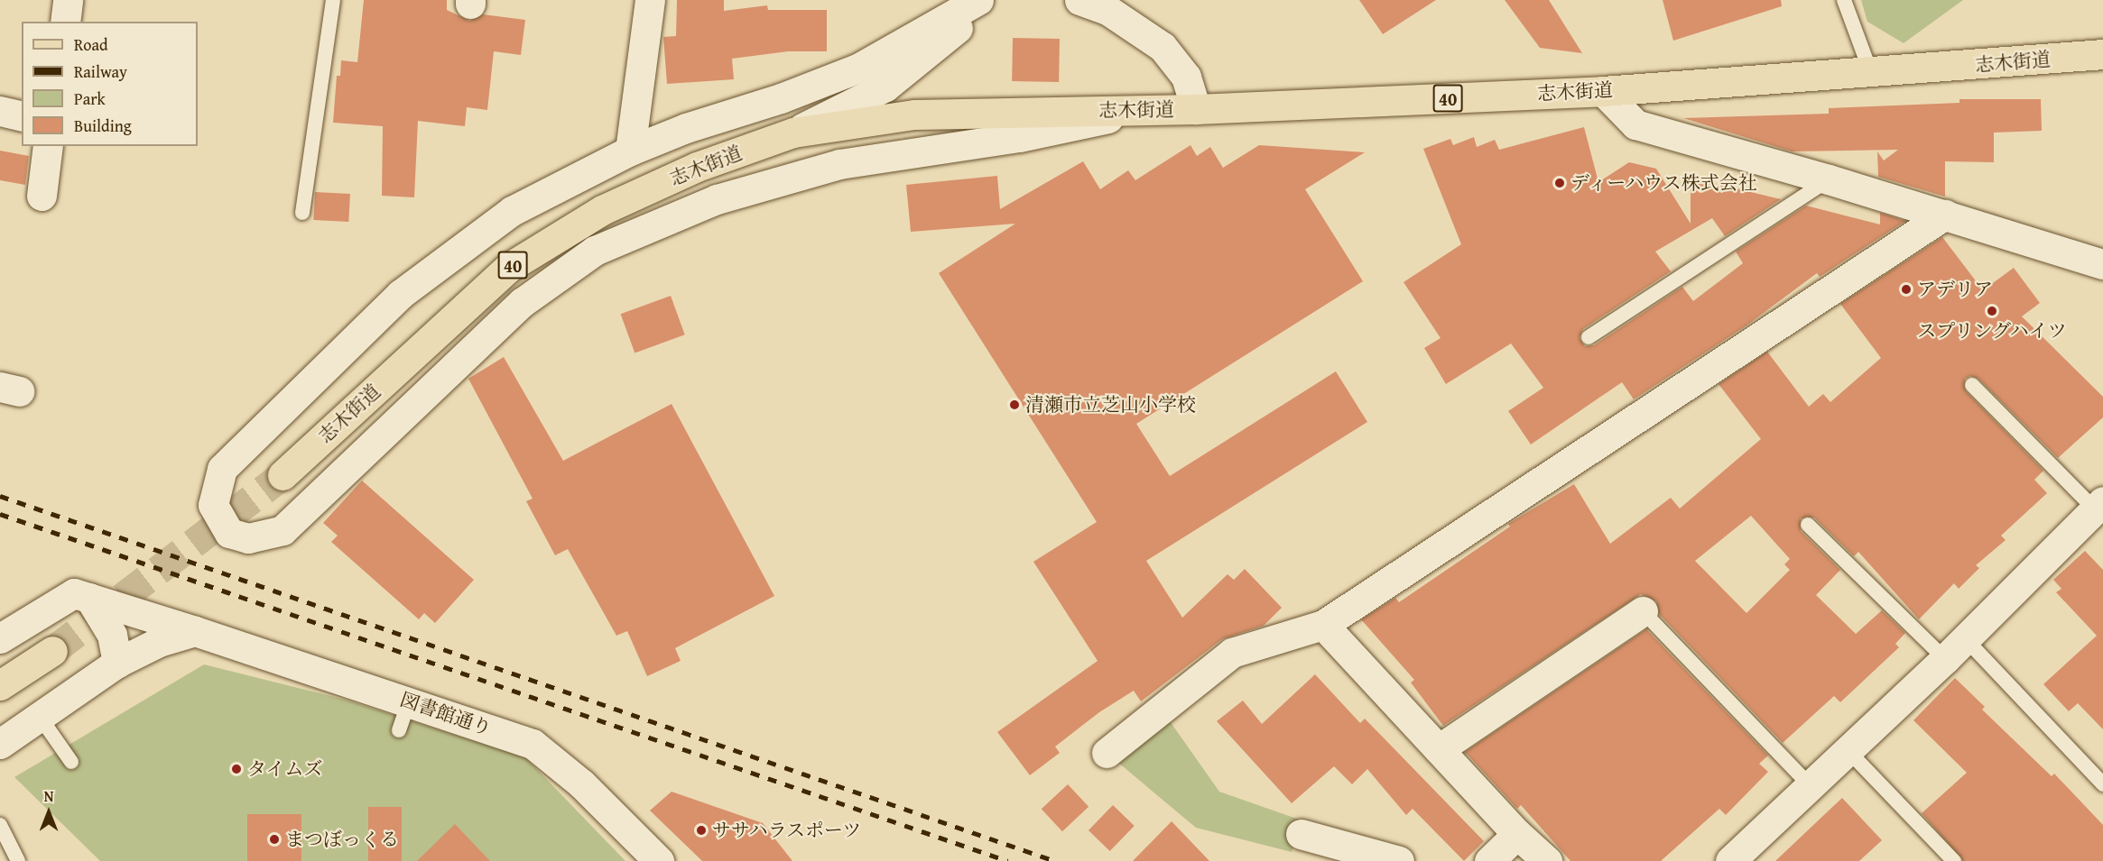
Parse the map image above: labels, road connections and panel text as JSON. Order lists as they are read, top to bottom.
{
  "streets": {
    "main road": ["志木街道", "40"],
    "street": ["図書館通り"]
  },
  "places": [
    "ディーハウス株式会社",
    "アデリア",
    "スプリングハイツ",
    "清瀬市立芝山小学校",
    "タイムズ",
    "ササハラスポーツ",
    "まつぼっくる"
  ],
  "legend": [
    "Road",
    "Railway",
    "Park",
    "Building"
  ],
  "north": "top"
}
